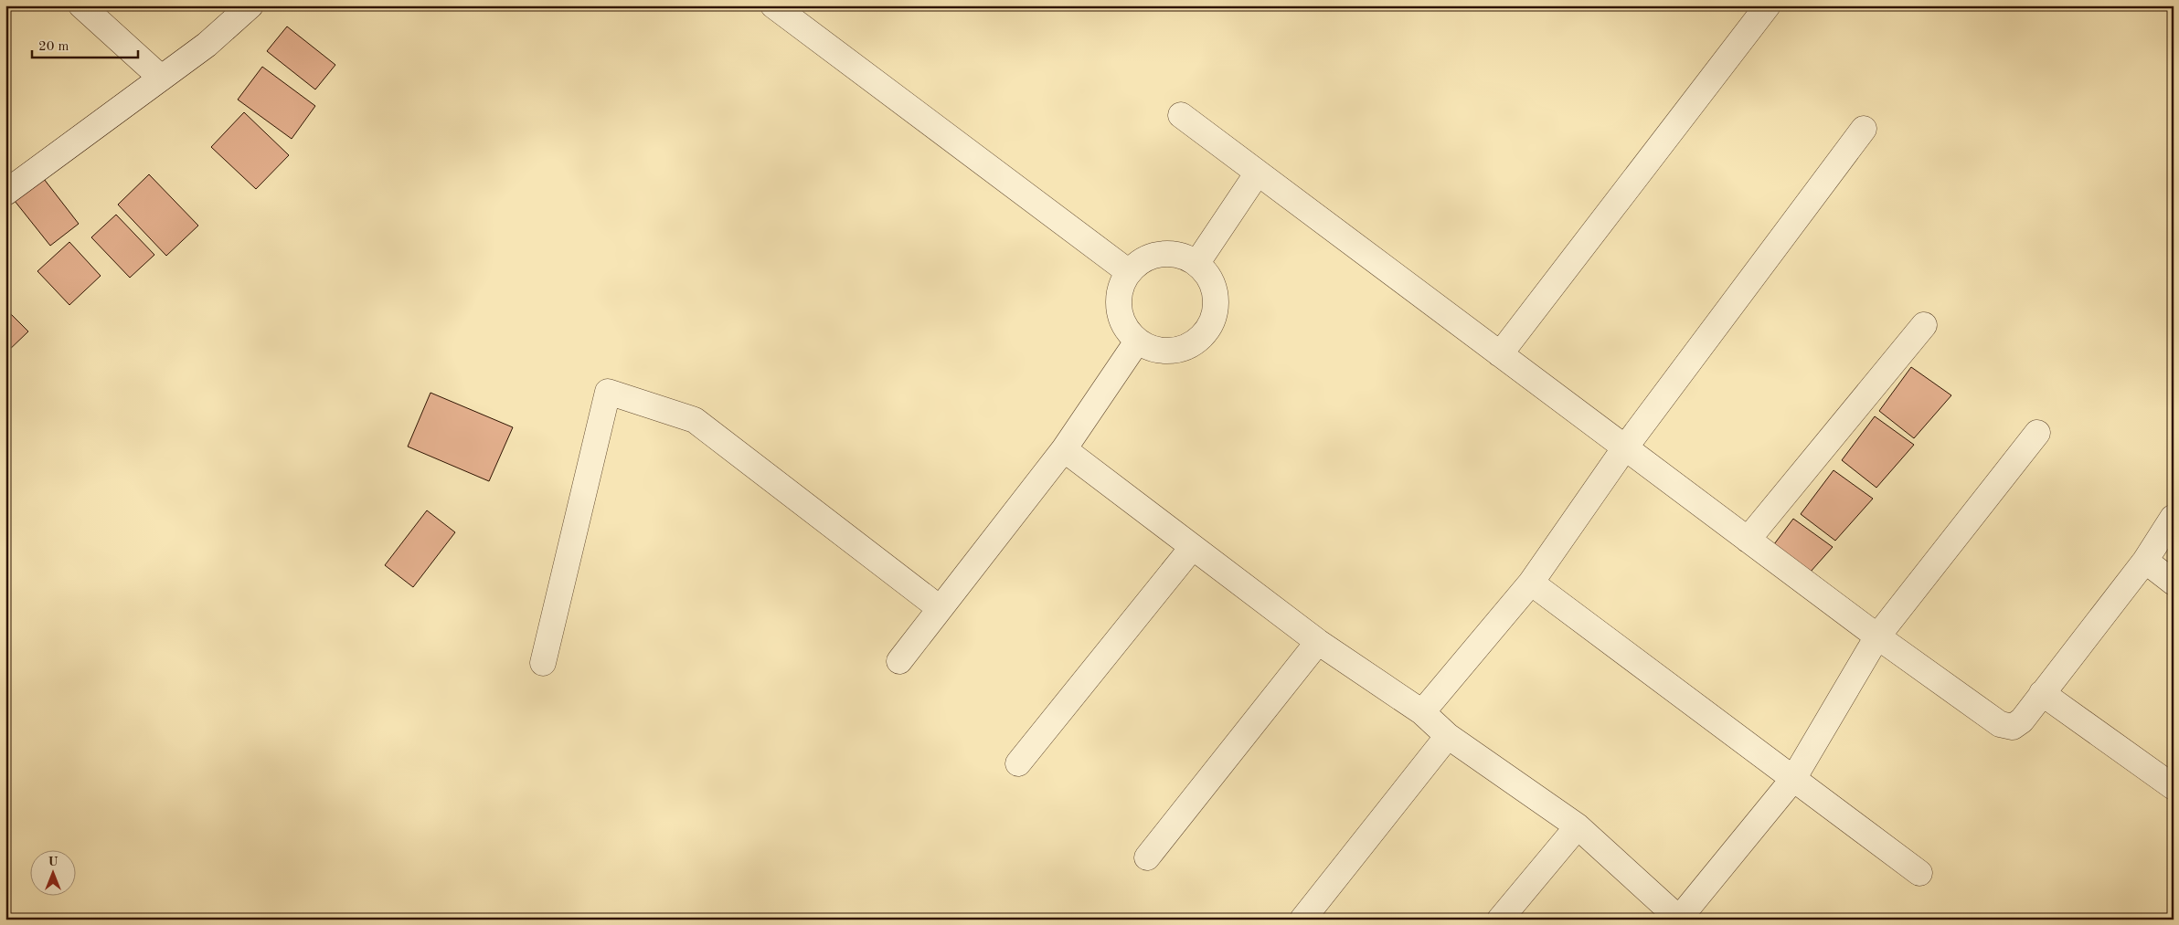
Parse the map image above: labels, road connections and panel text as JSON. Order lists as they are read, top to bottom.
{
  "scale_bar": "20 m",
  "north": "top"
}
